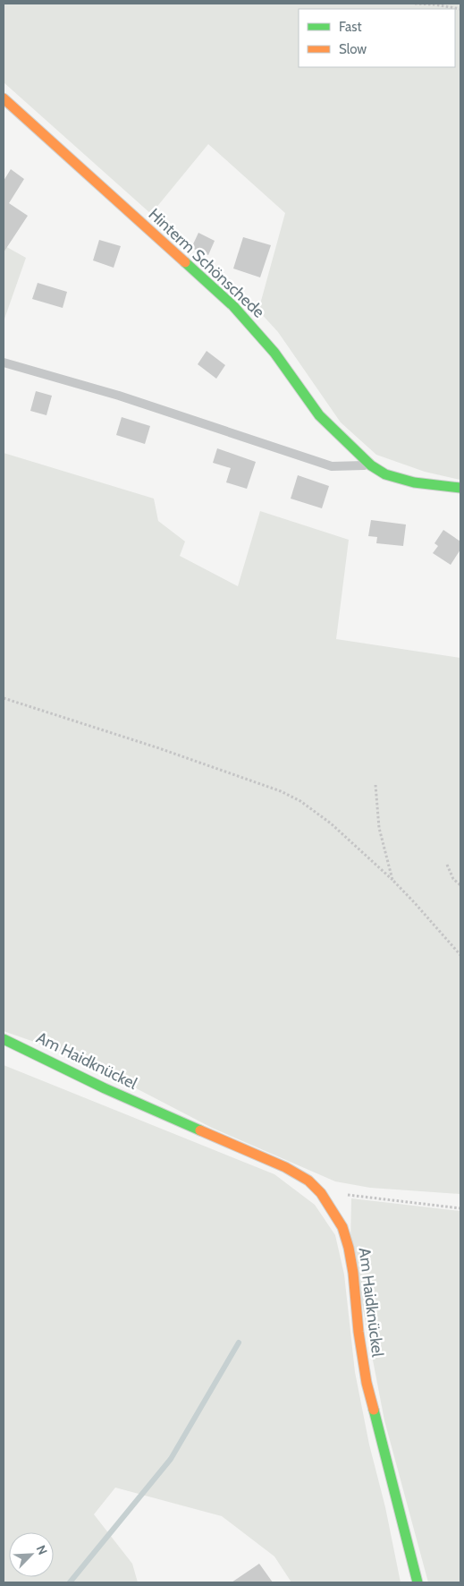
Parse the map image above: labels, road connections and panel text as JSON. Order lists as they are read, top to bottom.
{
  "streets": {
    "street": ["Hinterm Schönschede", "Am Haidknückel"]
  },
  "legend": ["Fast", "Slow"],
  "north": "top right"
}
